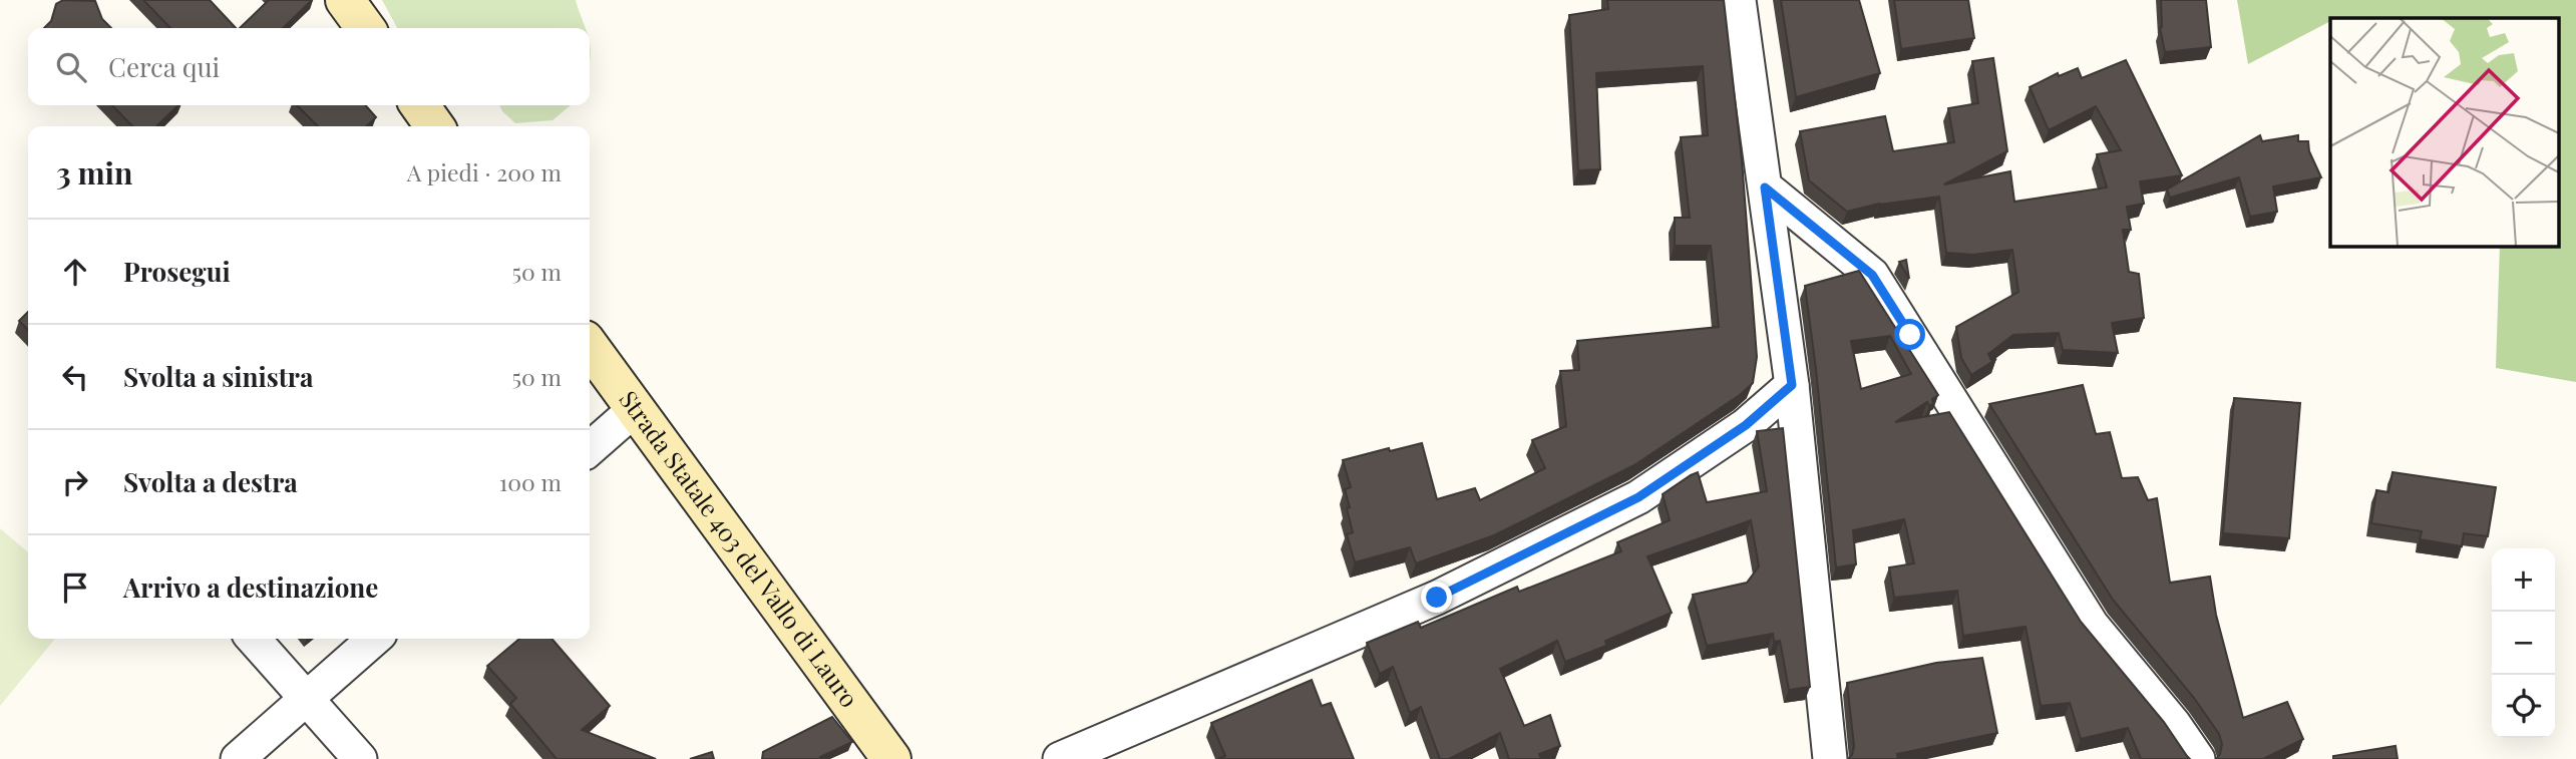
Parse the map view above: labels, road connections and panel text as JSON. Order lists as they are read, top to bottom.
{
  "streets": {
    "main road": ["Strada Statale 403 del Vallo di Lauro"]
  },
  "page": {
    "search": "Cerca qui",
    "heading": ["3 min", "A piedi · 200 m"],
    "list": [
      ["Prosegui", "50 m"],
      ["Svolta a sinistra", "50 m"],
      ["Svolta a destra", "100 m"],
      "Arrivo a destinazione"
    ],
    "map_buttons": ["+", "−"]
  }
}
